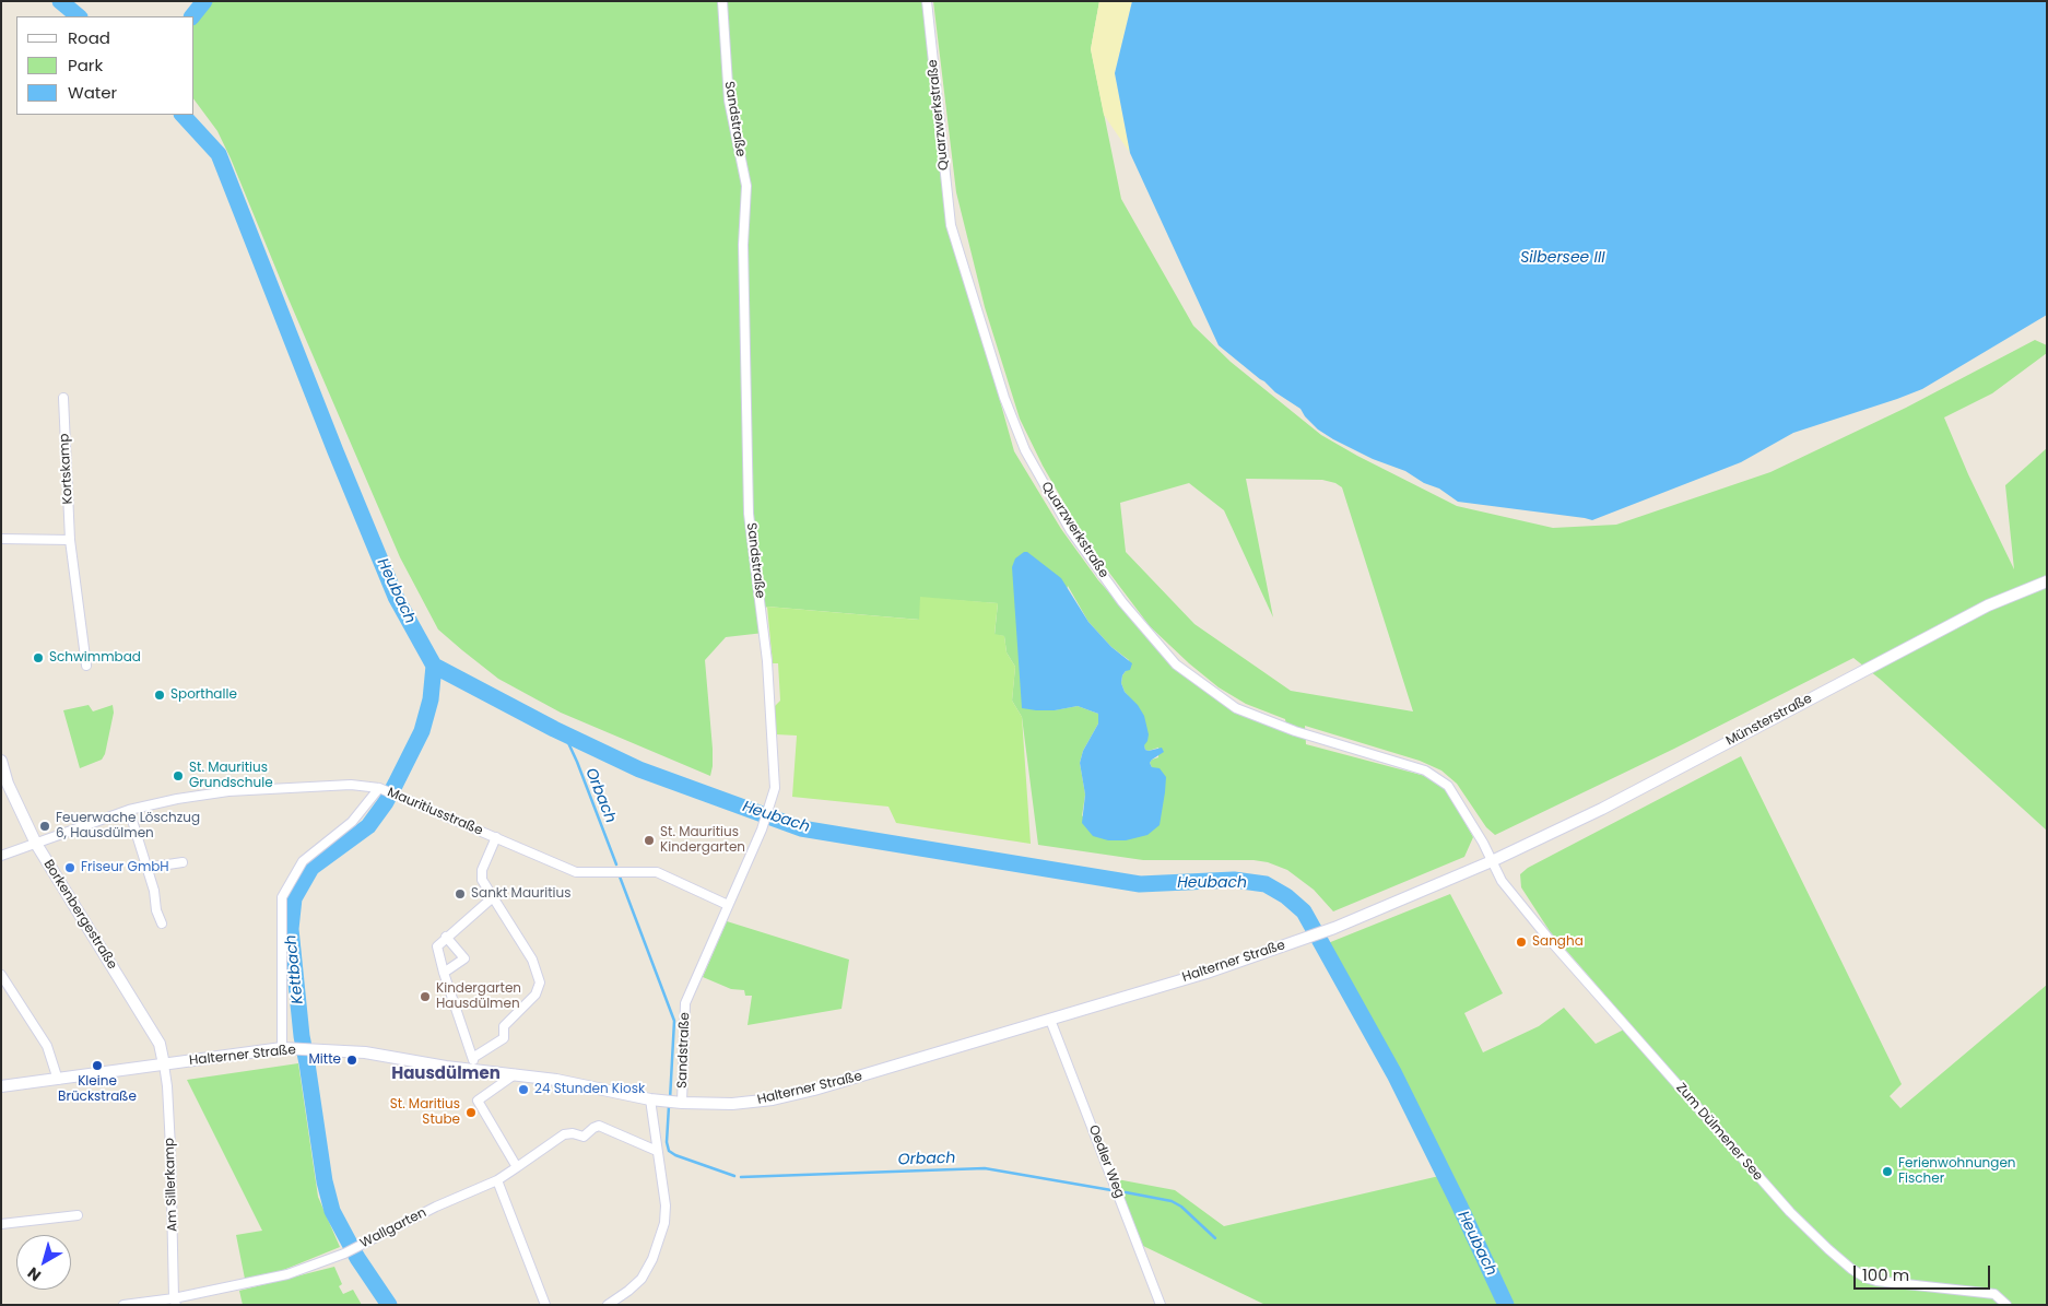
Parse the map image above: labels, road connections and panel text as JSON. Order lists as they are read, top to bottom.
{
  "streets": {
    "main road": ["Münsterstraße", "Borkenbergestraße", "Halterner Straße"],
    "street": [
      "Quarzwerkstraße",
      "Sandstraße",
      "Kortskamp",
      "Mauritiusstraße",
      "Zum Dülmener See",
      "Oedler Weg",
      "Am Sillerkamp",
      "Wallgarten"
    ]
  },
  "crossings": [
    ["Quarzwerkstraße", "Münsterstraße"],
    ["Quarzwerkstraße", "Halterner Straße"],
    ["Quarzwerkstraße", "Zum Dülmener See"],
    ["Sandstraße", "Mauritiusstraße"],
    ["Sandstraße", "Halterner Straße"],
    ["Münsterstraße", "Halterner Straße"],
    ["Münsterstraße", "Zum Dülmener See"],
    ["Mauritiusstraße", "Borkenbergestraße"],
    ["Borkenbergestraße", "Halterner Straße"],
    ["Borkenbergestraße", "Am Sillerkamp"],
    ["Halterner Straße", "Zum Dülmener See"],
    ["Halterner Straße", "Oedler Weg"],
    ["Halterner Straße", "Am Sillerkamp"],
    ["Am Sillerkamp", "Wallgarten"]
  ],
  "districts": ["Hausdülmen"],
  "water": [
    "Silbersee III",
    "Heubach",
    "Orbach",
    "Kettbach"
  ],
  "places": [
    "Schwimmbad",
    "Sporthalle",
    "St. Mauritius Grundschule",
    "Feuerwache Löschzug 6, Hausdülmen",
    "St. Mauritius Kindergarten",
    "Friseur GmbH",
    "Sankt Mauritius",
    "Sangha",
    "Kindergarten Hausdülmen",
    "Mitte",
    "Kleine Brückstraße",
    "24 Stunden Kiosk",
    "St. Maritius Stube",
    "Ferienwohnungen Fischer"
  ],
  "legend": ["Road", "Park", "Water"],
  "scale_bar": "100 m",
  "north": "bottom left"
}
